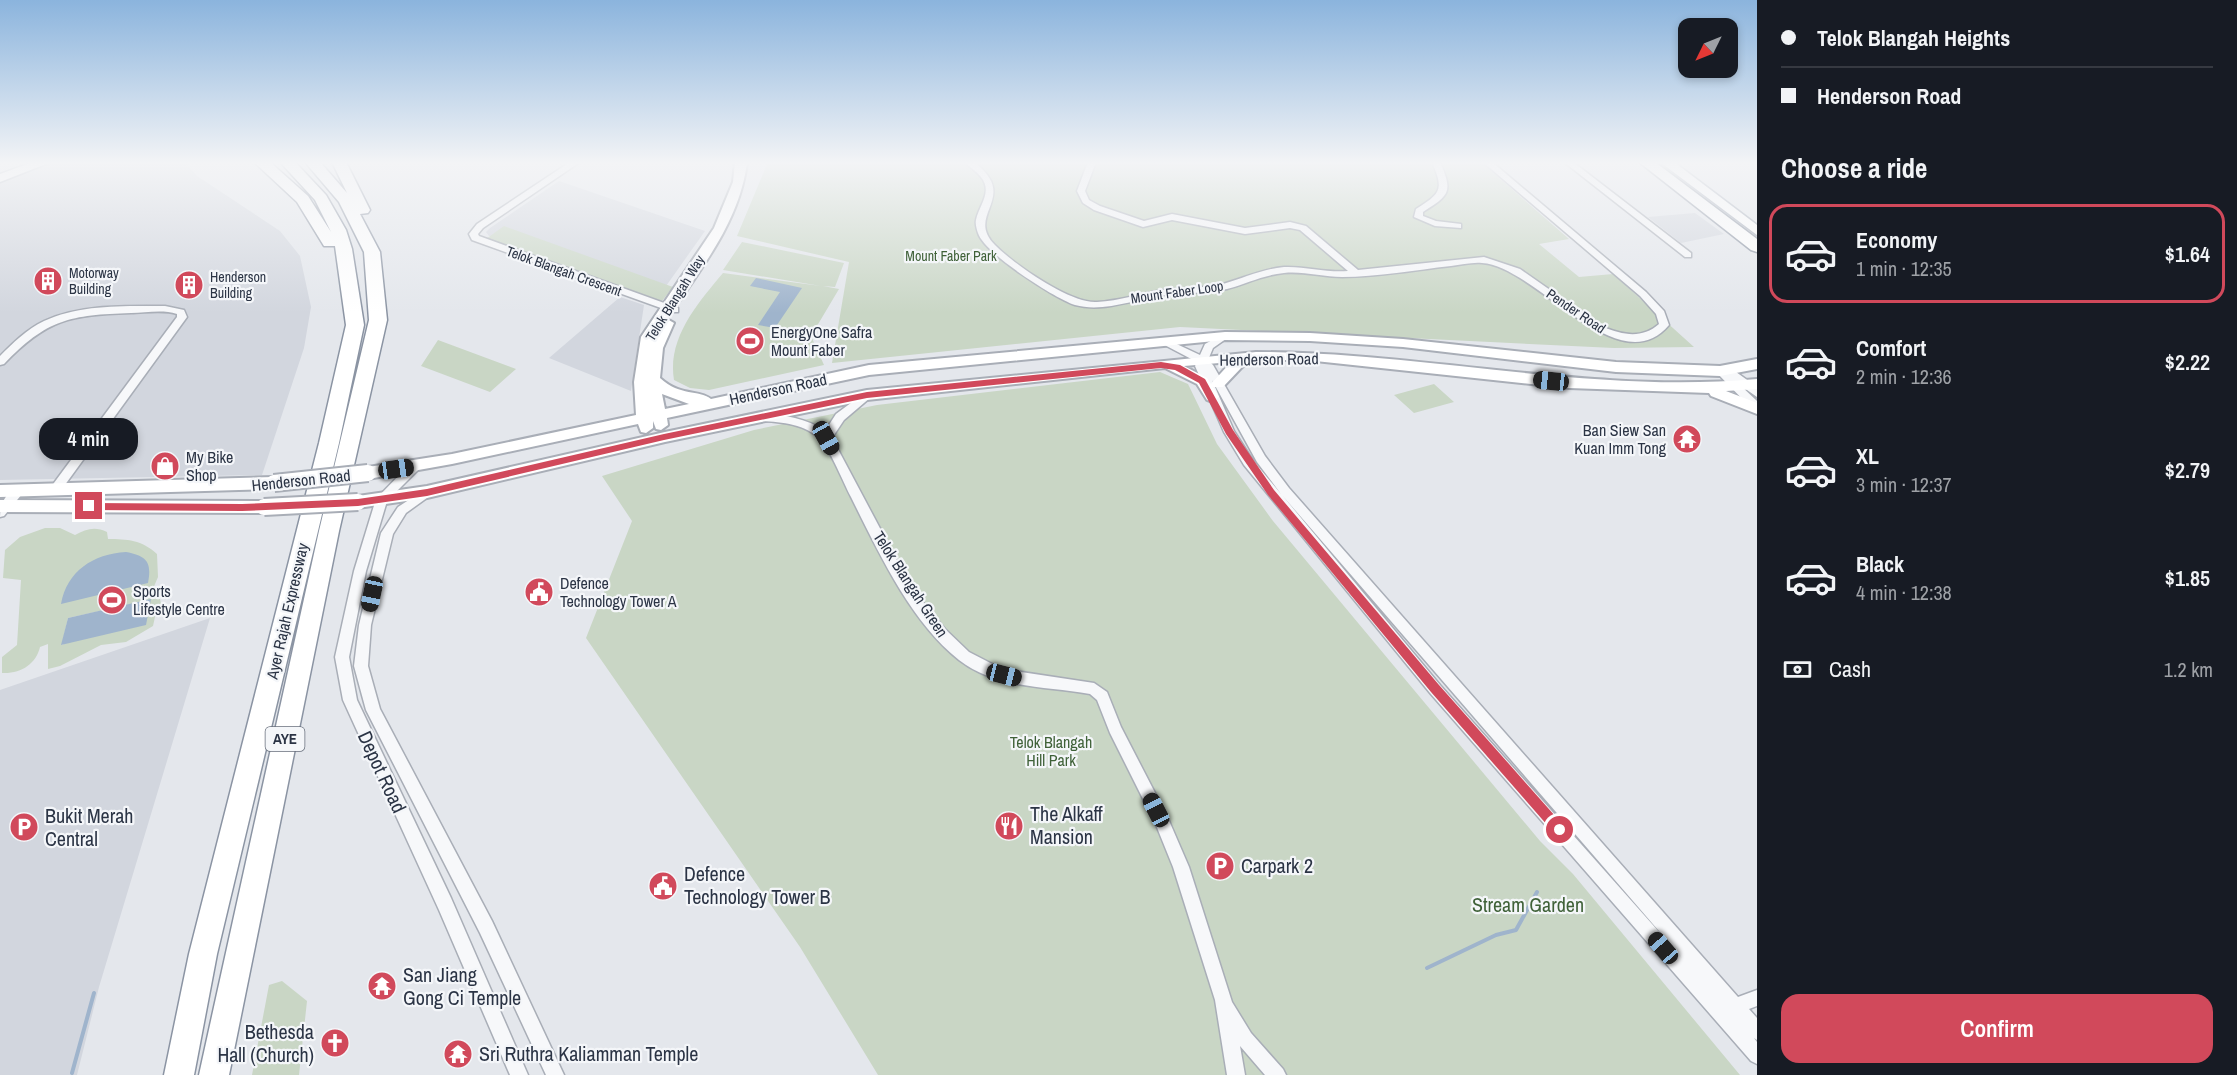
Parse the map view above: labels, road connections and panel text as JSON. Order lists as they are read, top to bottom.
{
  "streets": {
    "highway": ["Ayer Rajah Expressway", "AYE"],
    "main road": ["Telok Blangah Way", "Henderson Road"],
    "street": [
      "Telok Blangah Crescent",
      "Mount Faber Loop",
      "Pender Road",
      "Telok Blangah Green",
      "Depot Road"
    ]
  },
  "crossings": [
    ["Telok Blangah Crescent", "Telok Blangah Way"],
    ["Mount Faber Loop", "Pender Road"],
    ["Telok Blangah Way", "Henderson Road"],
    ["Henderson Road", "Telok Blangah Green"],
    ["Henderson Road", "Depot Road"]
  ],
  "parks": ["Mount Faber Park", "Telok Blangah Hill Park", "Stream Garden"],
  "places": {
    "building": ["Motorway Building", "Henderson Building"],
    "sports": ["EnergyOne Safra Mount Faber", "Sports Lifestyle Centre"],
    "temple": ["Ban Siew San Kuan Imm Tong", "San Jiang Gong Ci Temple", "Sri Ruthra Kaliamman Temple"],
    "shop": ["My Bike Shop"],
    "public building": ["Defence Technology Tower A", "Defence Technology Tower B"],
    "restaurant": ["The Alkaff Mansion"],
    "parking": ["Bukit Merah Central", "Carpark 2"],
    "church": ["Bethesda Hall (Church)"]
  },
  "north": "bottom left",
  "page": {
    "banner": ["Telok Blangah Heights", "Henderson Road"],
    "heading": "Choose a ride",
    "list": [
      {
        "name": "Economy",
        "note": "1 min · 12:35",
        "value": "$1.64"
      },
      {
        "name": "Comfort",
        "note": "2 min · 12:36",
        "value": "$2.22"
      },
      {
        "name": "XL",
        "note": "3 min · 12:37",
        "value": "$2.79"
      },
      {
        "name": "Black",
        "note": "4 min · 12:38",
        "value": "$1.85"
      }
    ],
    "bubble": "4 min",
    "pay": ["Cash", "1.2 km"],
    "buttons": "Confirm"
  }
}
